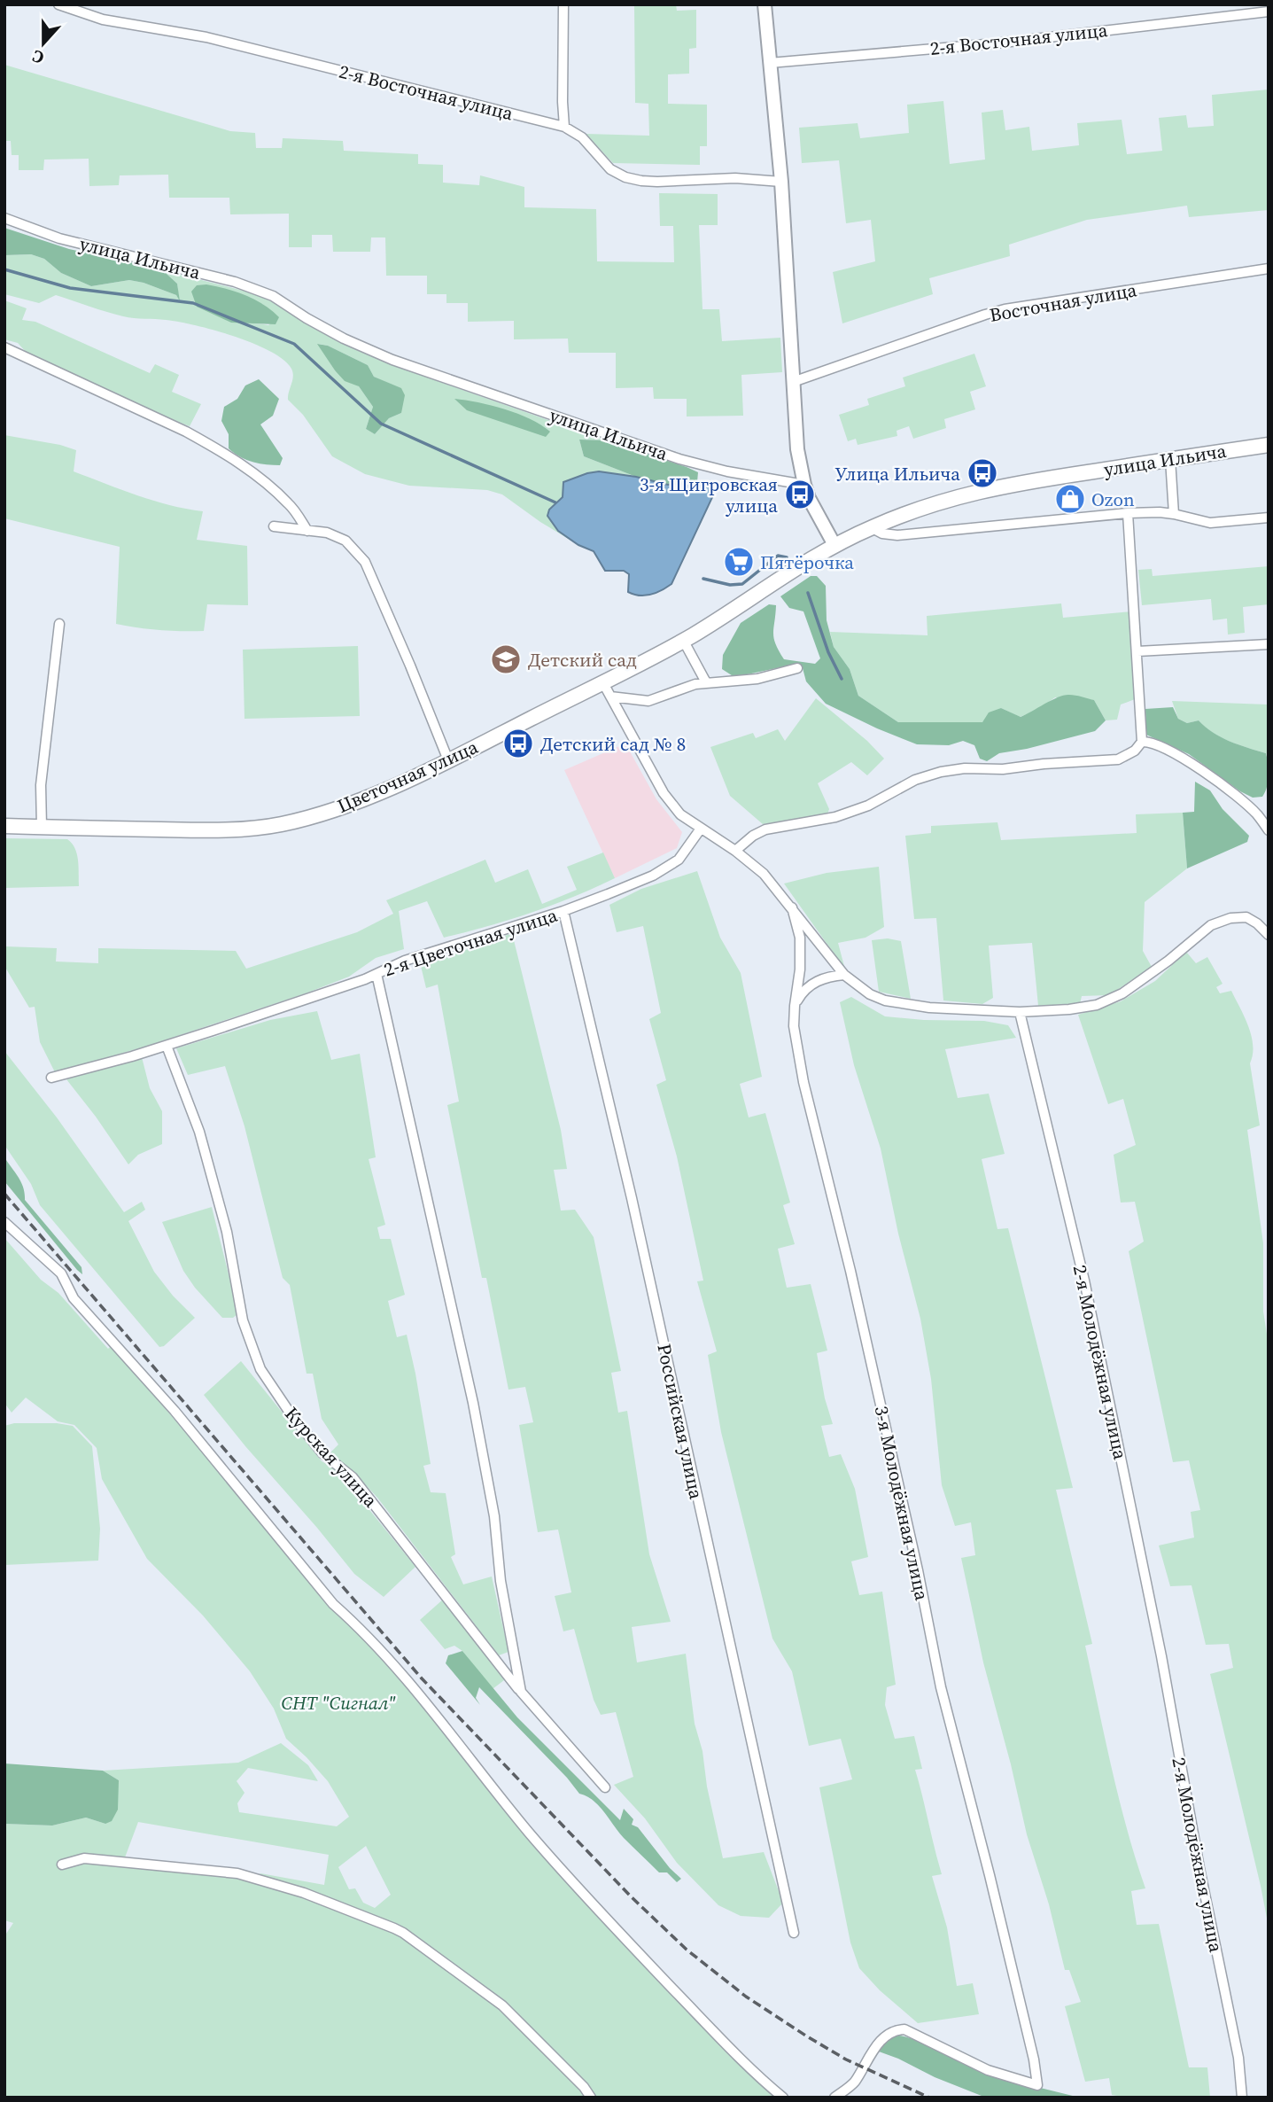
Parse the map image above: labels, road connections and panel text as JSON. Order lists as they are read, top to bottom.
{
  "streets": {
    "main road": ["улица Ильича", "Цветочная улица"],
    "street": [
      "2-я Восточная улица",
      "Восточная улица",
      "2-я Цветочная улица",
      "2-я Молодёжная улица",
      "Российская улица",
      "Курская улица",
      "3-я Молодёжная улица"
    ]
  },
  "crossings": [
    ["улица Ильича", "Цветочная улица"],
    ["2-я Цветочная улица", "Российская улица"],
    ["2-я Цветочная улица", "Курская улица"]
  ],
  "parks": ["СНТ \"Сигнал\""],
  "places": {
    "bus stop": ["Улица Ильича", "3-я Щигровская улица", "Детский сад № 8"],
    "shop": ["Ozon"],
    "supermarket": ["Пятёрочка"],
    "school or university": ["Детский сад"]
  },
  "north": "bottom"
}
